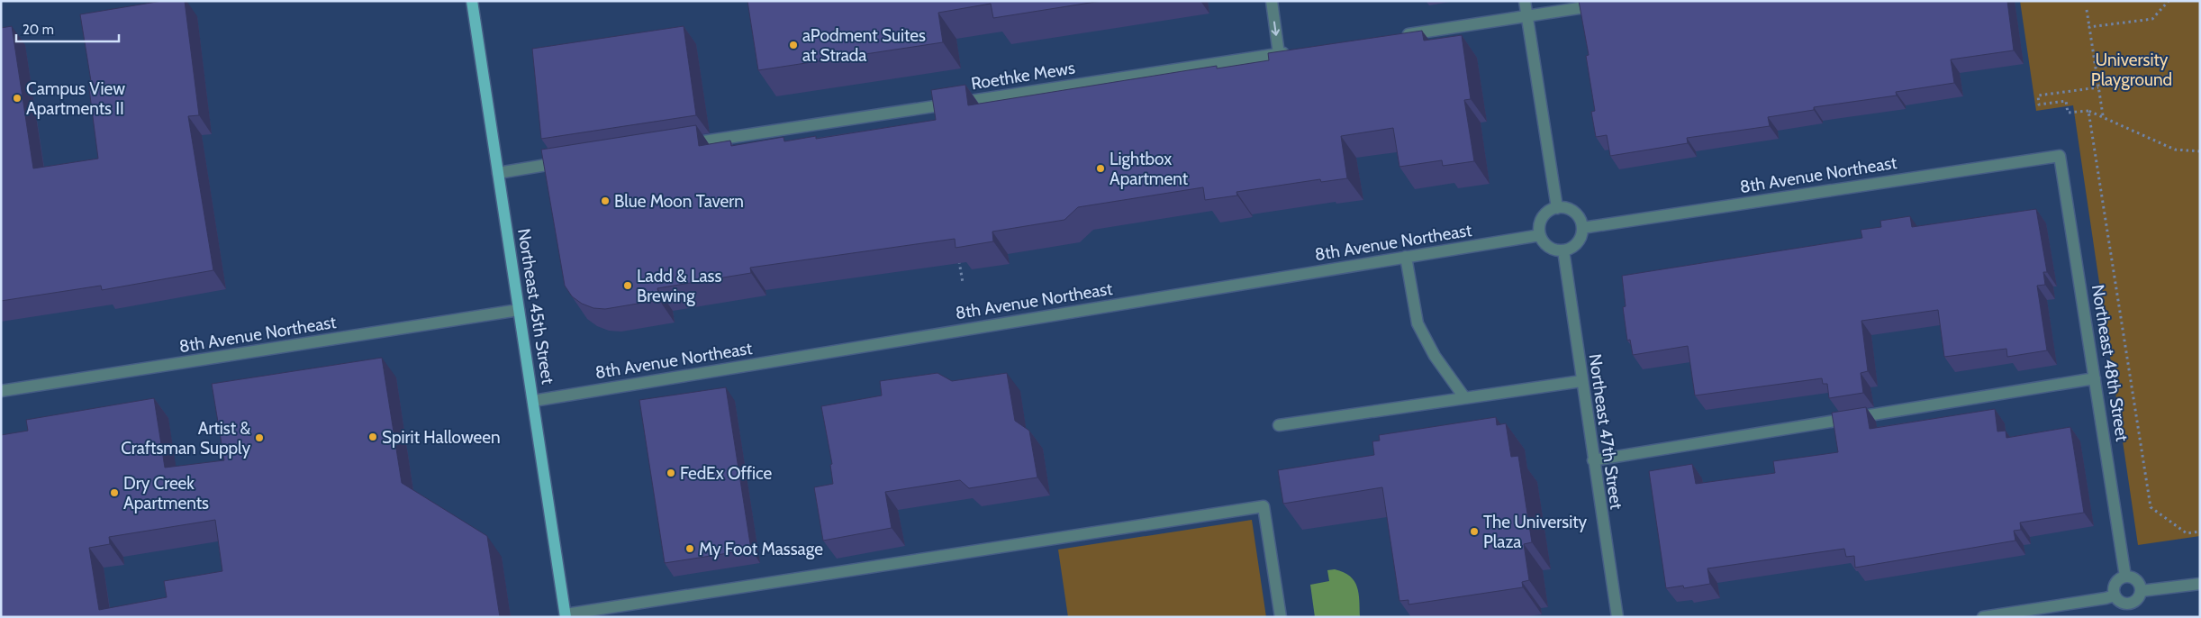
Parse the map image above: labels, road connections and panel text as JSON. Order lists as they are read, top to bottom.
{
  "streets": {
    "main road": ["Northeast 45th Street"],
    "street": [
      "Roethke Mews",
      "8th Avenue Northeast",
      "Northeast 48th Street",
      "Northeast 47th Street"
    ]
  },
  "crossings": [
    ["8th Avenue Northeast", "Northeast 45th Street"],
    ["8th Avenue Northeast", "Northeast 48th Street"],
    ["8th Avenue Northeast", "Northeast 47th Street"]
  ],
  "parks": ["University Playground"],
  "places": [
    "aPodment Suites at Strada",
    "Campus View Apartments II",
    "Lightbox Apartment",
    "Blue Moon Tavern",
    "Ladd & Lass Brewing",
    "Spirit Halloween",
    "Artist & Craftsman Supply",
    "FedEx Office",
    "Dry Creek Apartments",
    "The University Plaza",
    "My Foot Massage"
  ],
  "scale_bar": "20 m"
}
